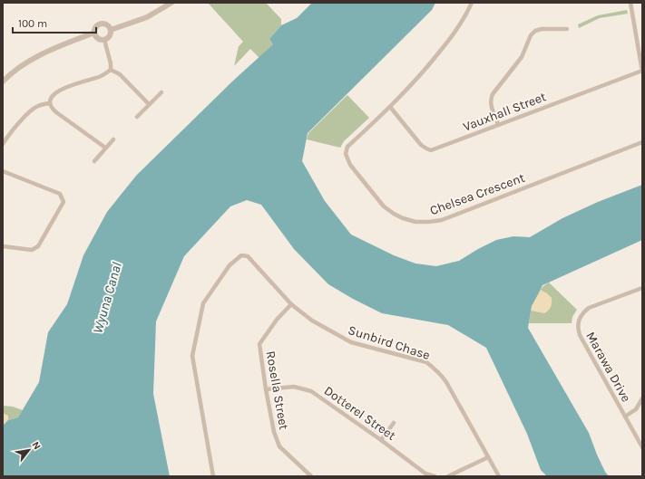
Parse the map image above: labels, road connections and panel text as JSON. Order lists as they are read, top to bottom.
{
  "streets": {
    "street": [
      "Vauxhall Street",
      "Chelsea Crescent",
      "Sunbird Chase",
      "Marawa Drive",
      "Rosella Street",
      "Dotterel Street"
    ]
  },
  "crossings": [
    ["Vauxhall Street", "Chelsea Crescent"],
    ["Sunbird Chase", "Rosella Street"],
    ["Rosella Street", "Dotterel Street"]
  ],
  "water": ["Wyuna Canal"],
  "scale_bar": "100 m",
  "north": "top right"
}
